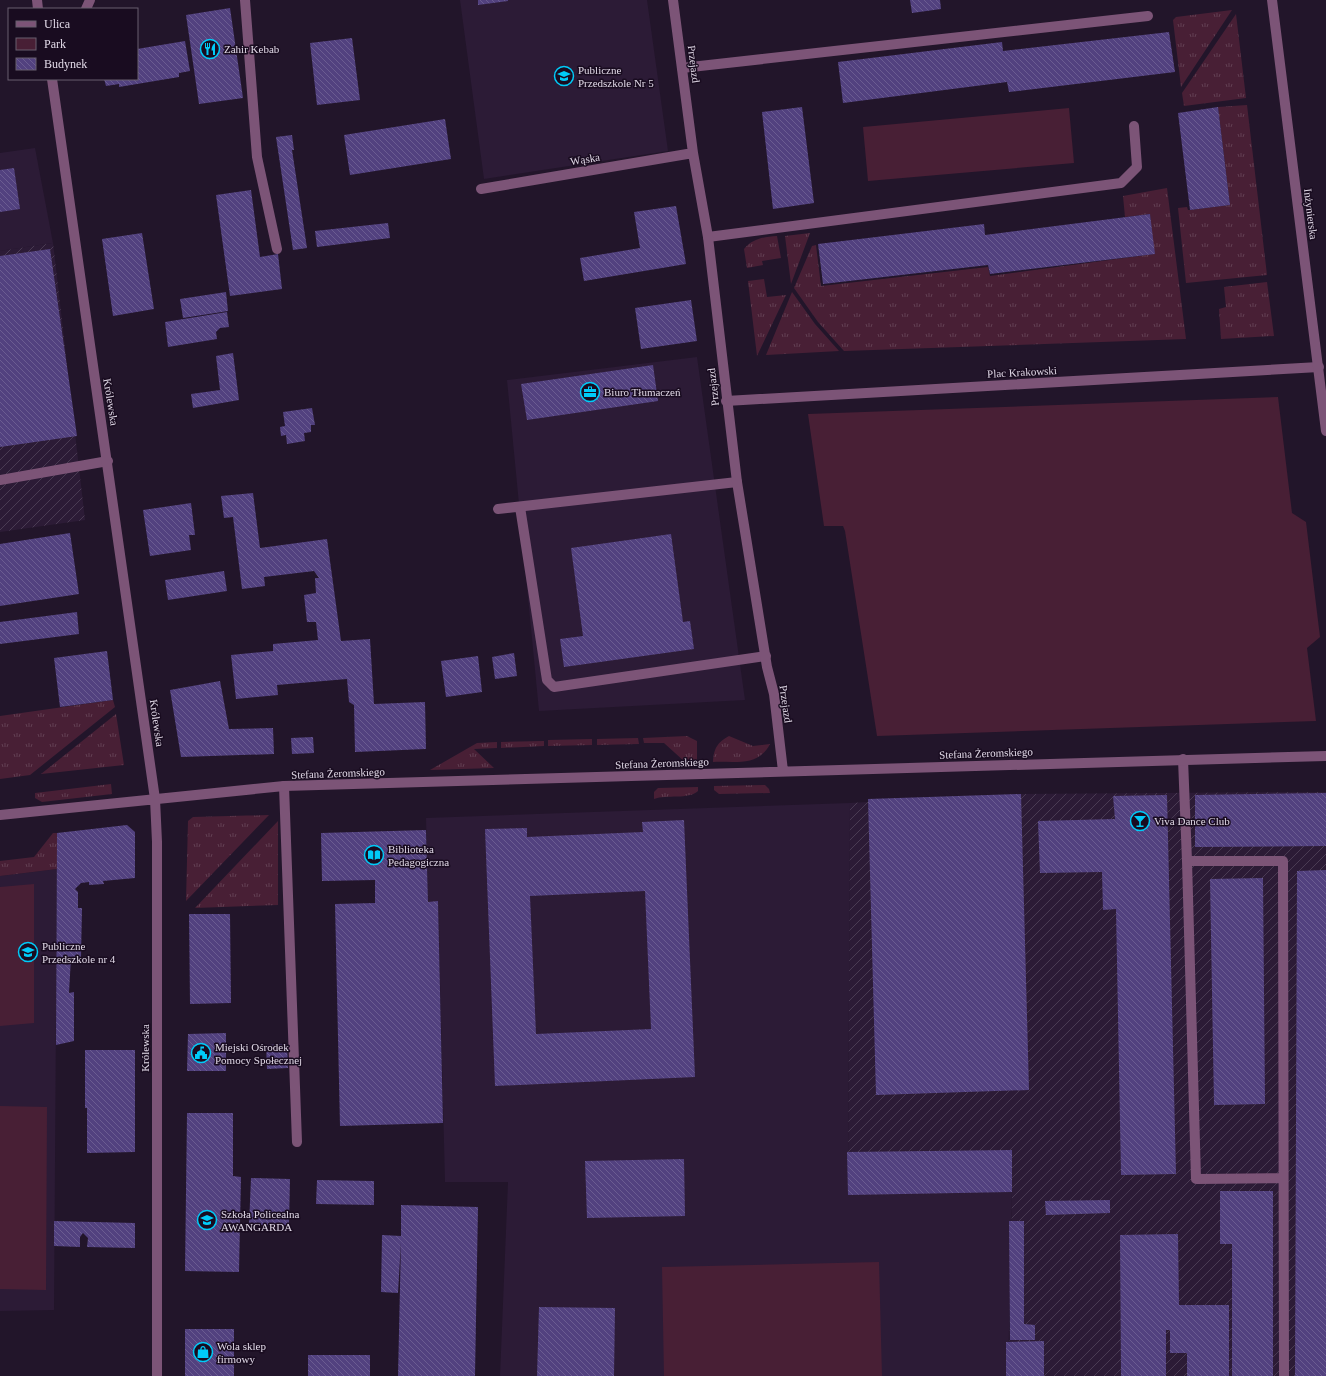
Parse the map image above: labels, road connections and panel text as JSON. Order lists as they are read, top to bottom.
{
  "streets": {
    "street": [
      "Przejazd",
      "Wąska",
      "Inżynierska",
      "Plac Krakowski",
      "Królewska",
      "Stefana Żeromskiego"
    ]
  },
  "crossings": [
    ["Przejazd", "Wąska"],
    ["Przejazd", "Plac Krakowski"],
    ["Przejazd", "Stefana Żeromskiego"],
    ["Inżynierska", "Plac Krakowski"],
    ["Królewska", "Stefana Żeromskiego"]
  ],
  "places": {
    "restaurant": ["Zahir Kebab"],
    "school or university": ["Publiczne Przedszkole Nr 5", "Publiczne Przedszkole nr 4", "Szkoła Policealna AWANGARDA"],
    "office": ["Biuro Tłumaczeń"],
    "bar": ["Viva Dance Club"],
    "library": ["Biblioteka Pedagogiczna"],
    "public building": ["Miejski Ośrodek Pomocy Społecznej"],
    "shop": ["Wola sklep firmowy"]
  },
  "legend": ["Ulica", "Park", "Budynek"]
}
